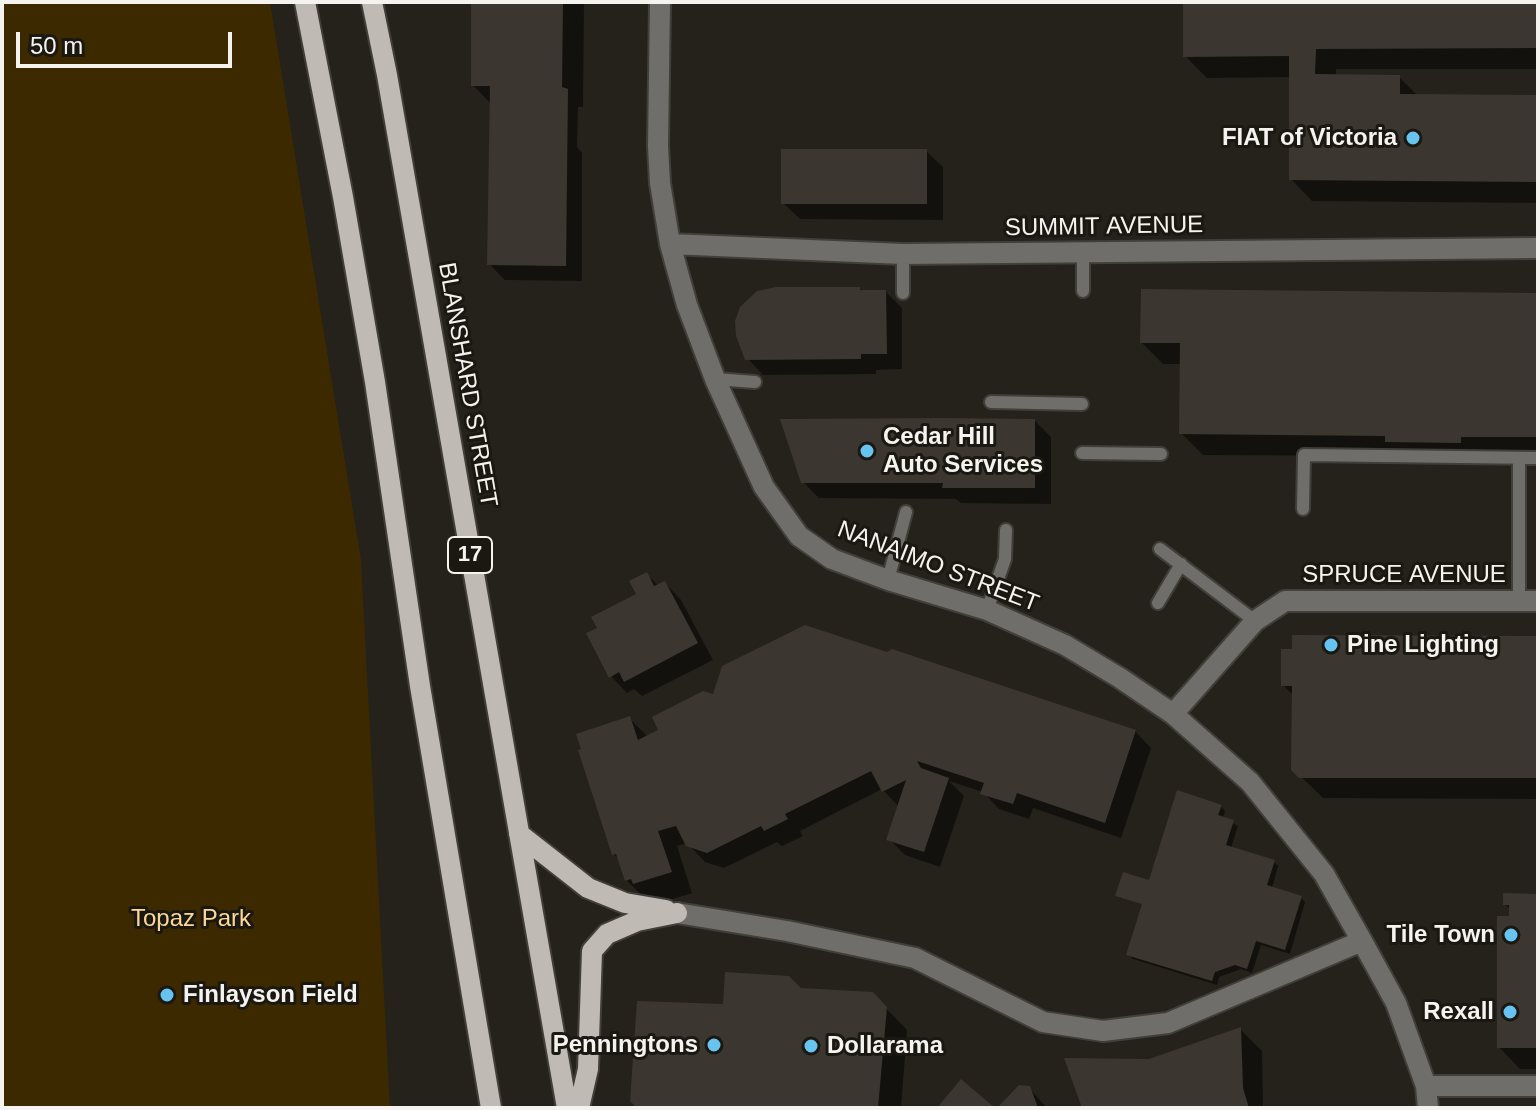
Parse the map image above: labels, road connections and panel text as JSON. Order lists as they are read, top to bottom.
{
  "streets": {
    "main road": ["BLANSHARD STREET", "17"],
    "street": ["SUMMIT AVENUE", "NANAIMO STREET", "SPRUCE AVENUE"]
  },
  "crossings": [
    ["SUMMIT AVENUE", "NANAIMO STREET"],
    ["NANAIMO STREET", "SPRUCE AVENUE"]
  ],
  "parks": ["Topaz Park"],
  "places": [
    "FIAT of Victoria",
    "Cedar Hill Auto Services",
    "Pine Lighting",
    "Tile Town",
    "Finlayson Field",
    "Rexall",
    "Penningtons",
    "Dollarama"
  ],
  "scale_bar": "50 m"
}
